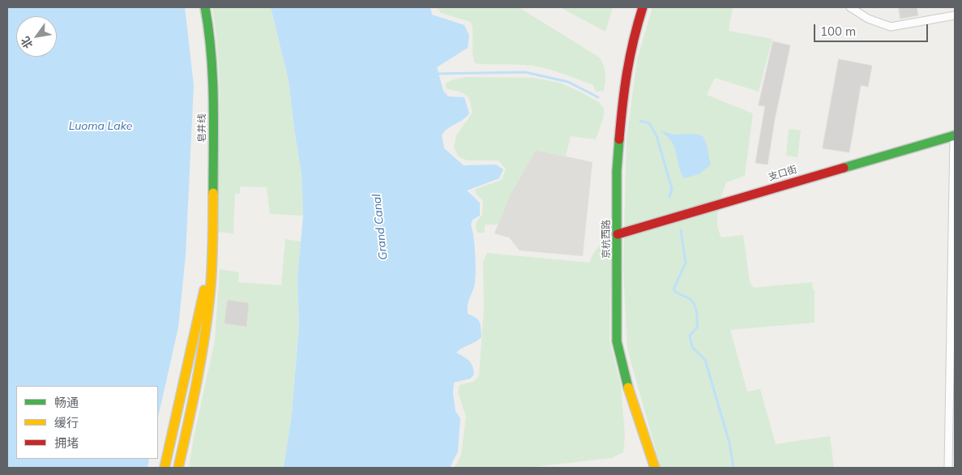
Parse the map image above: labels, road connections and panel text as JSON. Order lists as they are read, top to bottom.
{
  "streets": {
    "street": ["皂井线", "支口街", "京杭西路"]
  },
  "crossings": [
    ["支口街", "京杭西路"]
  ],
  "water": ["Luoma Lake", "Grand Canal"],
  "legend": ["畅通", "缓行", "拥堵"],
  "scale_bar": "100 m",
  "north": "bottom left"
}
